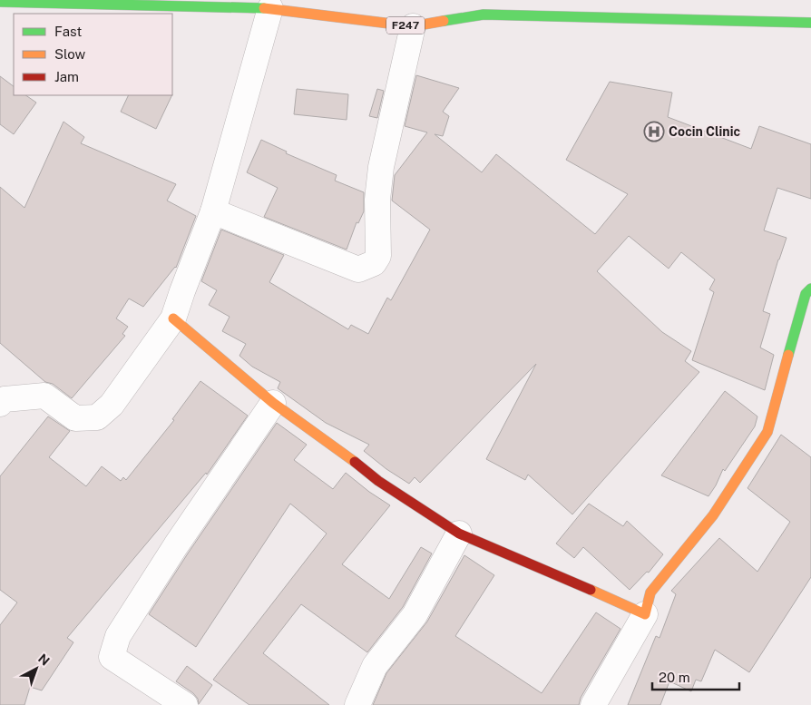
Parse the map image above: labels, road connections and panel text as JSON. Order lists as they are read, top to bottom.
{
  "streets": {
    "street": ["F247"]
  },
  "places": {
    "hospital": ["Cocin Clinic"]
  },
  "legend": ["Fast", "Slow", "Jam"],
  "scale_bar": "20 m",
  "north": "top right"
}
